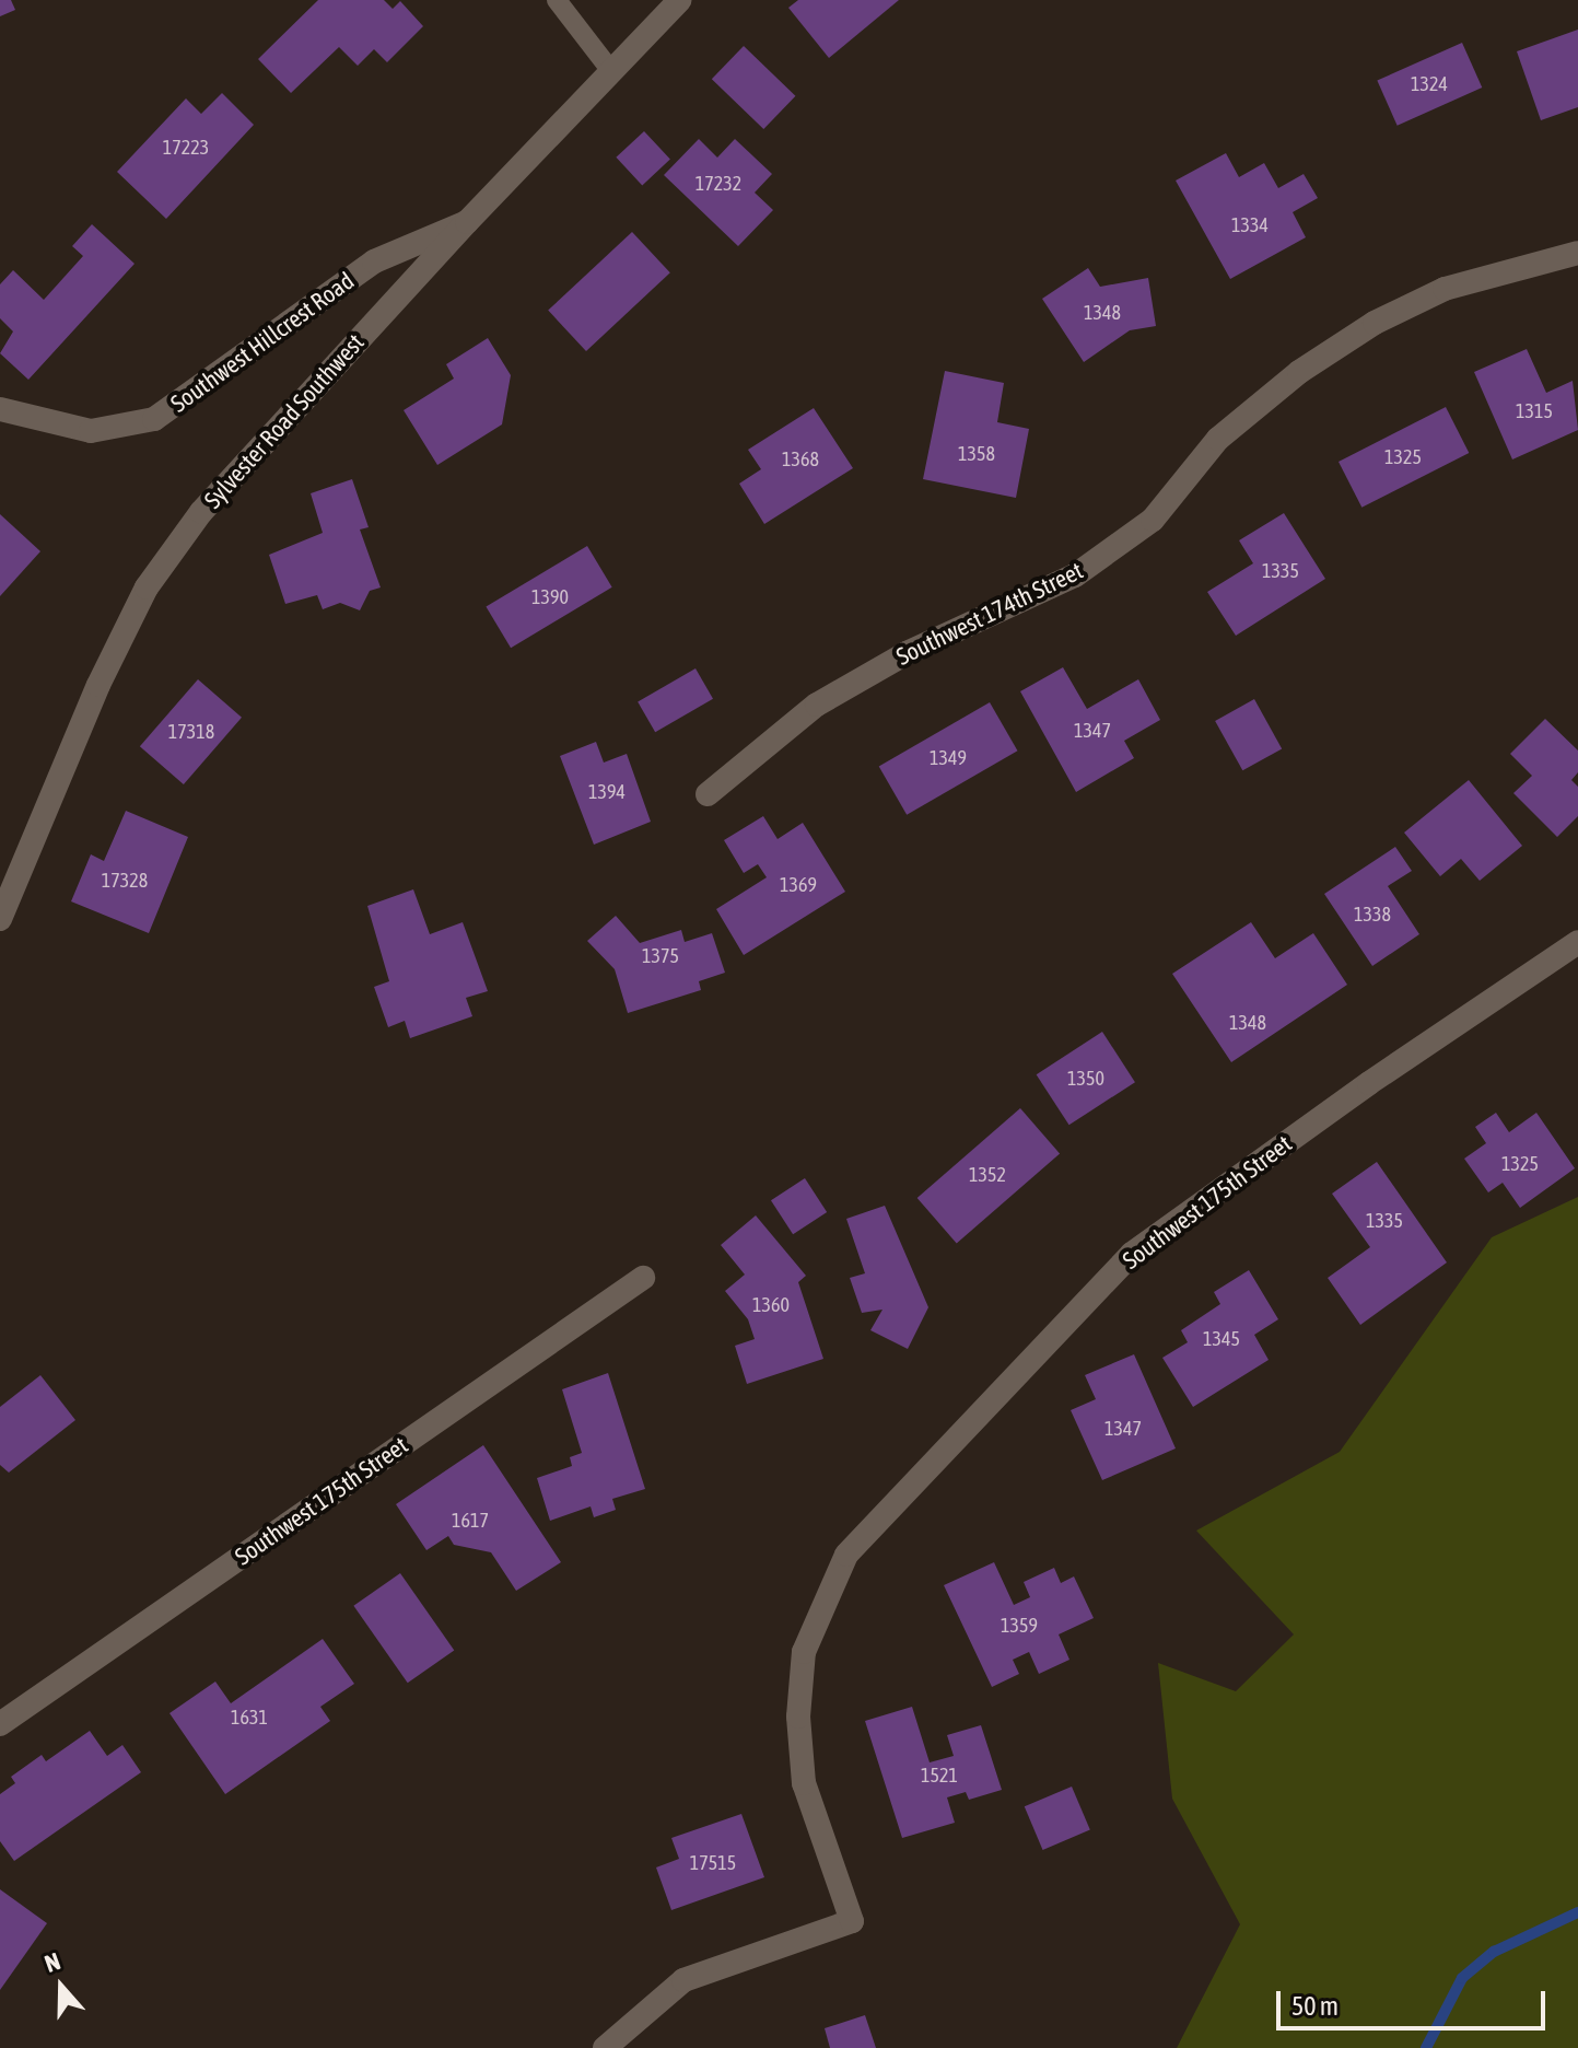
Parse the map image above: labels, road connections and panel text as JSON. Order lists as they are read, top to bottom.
{
  "streets": {
    "street": [
      "Southwest Hillcrest Road",
      "Sylvester Road Southwest",
      "Southwest 174th Street",
      "Southwest 175th Street"
    ]
  },
  "crossings": [
    ["Southwest Hillcrest Road", "Sylvester Road Southwest"]
  ],
  "house_numbers": [
    "1324",
    "17223",
    "17232",
    "1334",
    "1348",
    "1315",
    "1358",
    "1325",
    "1368",
    "1335",
    "1390",
    "1347",
    "17318",
    "1349",
    "1394",
    "17328",
    "1369",
    "1338",
    "1375",
    "1348",
    "1350",
    "1325",
    "1352",
    "1335",
    "1360",
    "1345",
    "1347",
    "1617",
    "1359",
    "1631",
    "1521",
    "17515"
  ],
  "scale_bar": "50 m",
  "north": "top"
}
